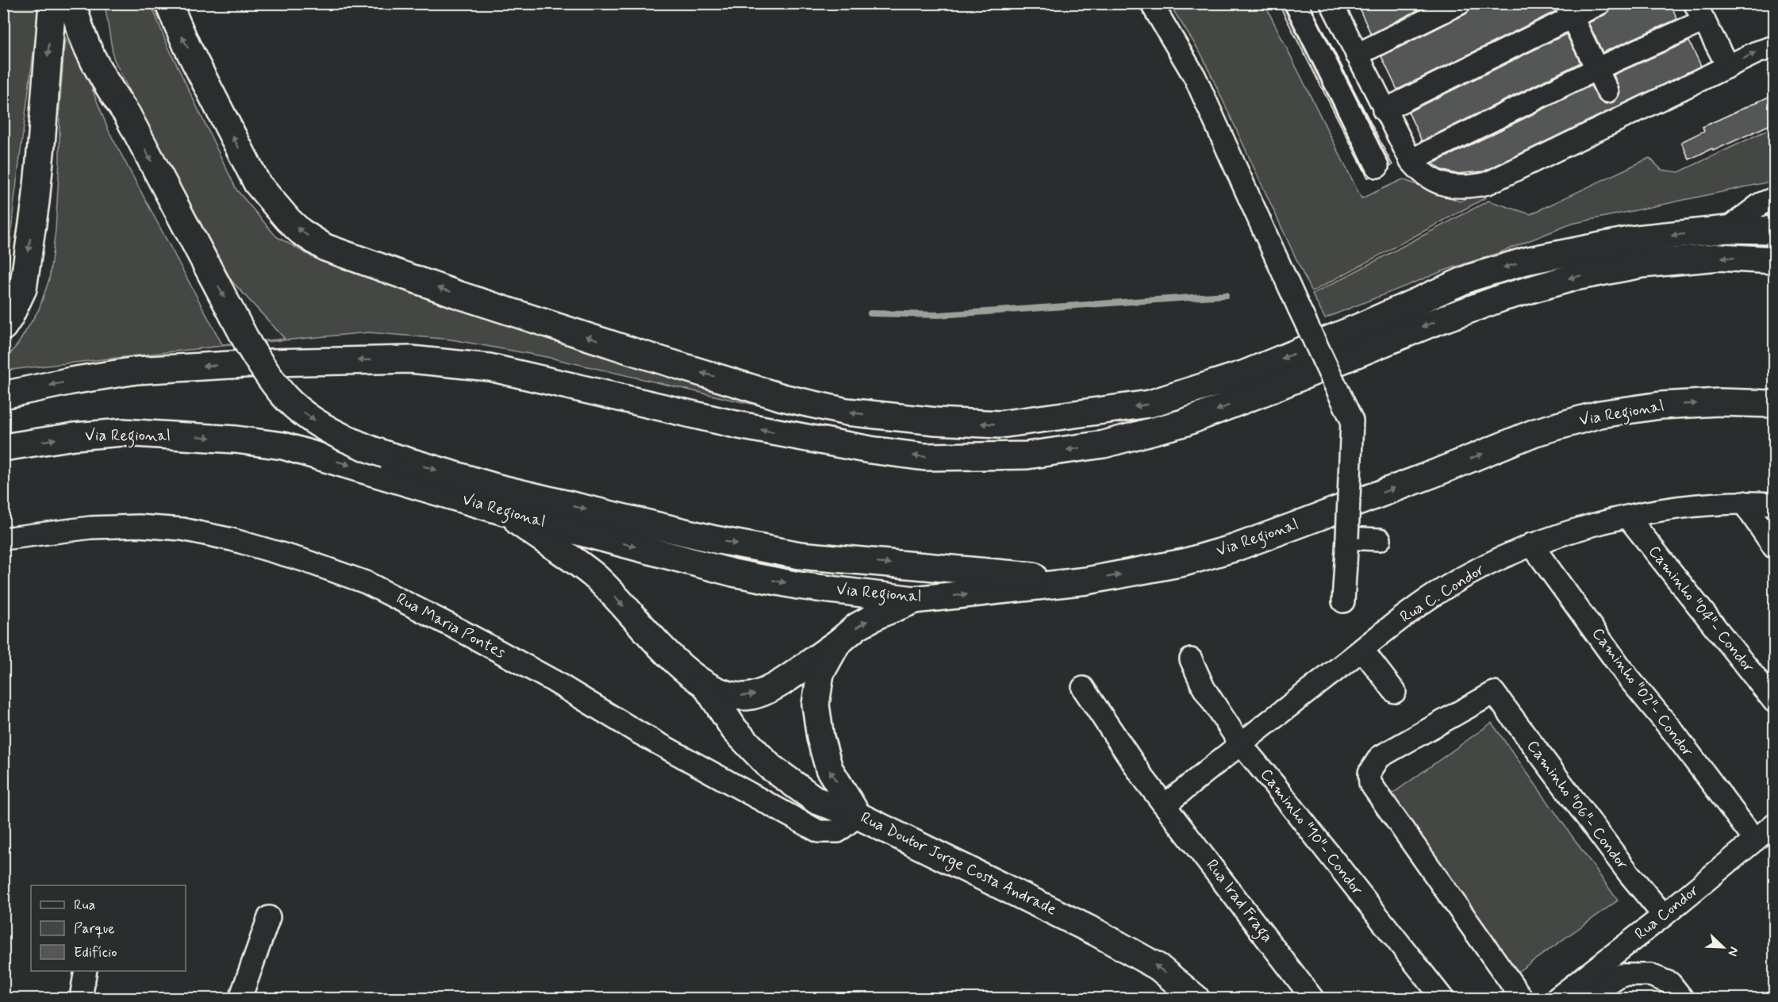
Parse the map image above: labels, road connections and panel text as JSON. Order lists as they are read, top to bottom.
{
  "streets": {
    "main road": ["Via Regional", "Rua Doutor Jorge Costa Andrade"],
    "street": [
      "Rua C. Condor",
      "Caminho \"04\"- Condor",
      "Rua Maria Pontes",
      "Caminho \"02\"- Condor",
      "Caminho \"06\"- Condor",
      "Caminho \"10\"- Condor",
      "Rua Irad Fraga",
      "Rua Condor"
    ]
  },
  "crossings": [
    ["Via Regional", "Rua Doutor Jorge Costa Andrade"],
    ["Rua C. Condor", "Caminho \"04\"- Condor"],
    ["Rua C. Condor", "Caminho \"02\"- Condor"],
    ["Rua C. Condor", "Caminho \"10\"- Condor"],
    ["Rua C. Condor", "Rua Irad Fraga"],
    ["Rua Maria Pontes", "Rua Doutor Jorge Costa Andrade"],
    ["Caminho \"02\"- Condor", "Rua Condor"],
    ["Caminho \"06\"- Condor", "Rua Condor"]
  ],
  "legend": ["Rua", "Parque", "Edifício"],
  "north": "bottom right"
}
